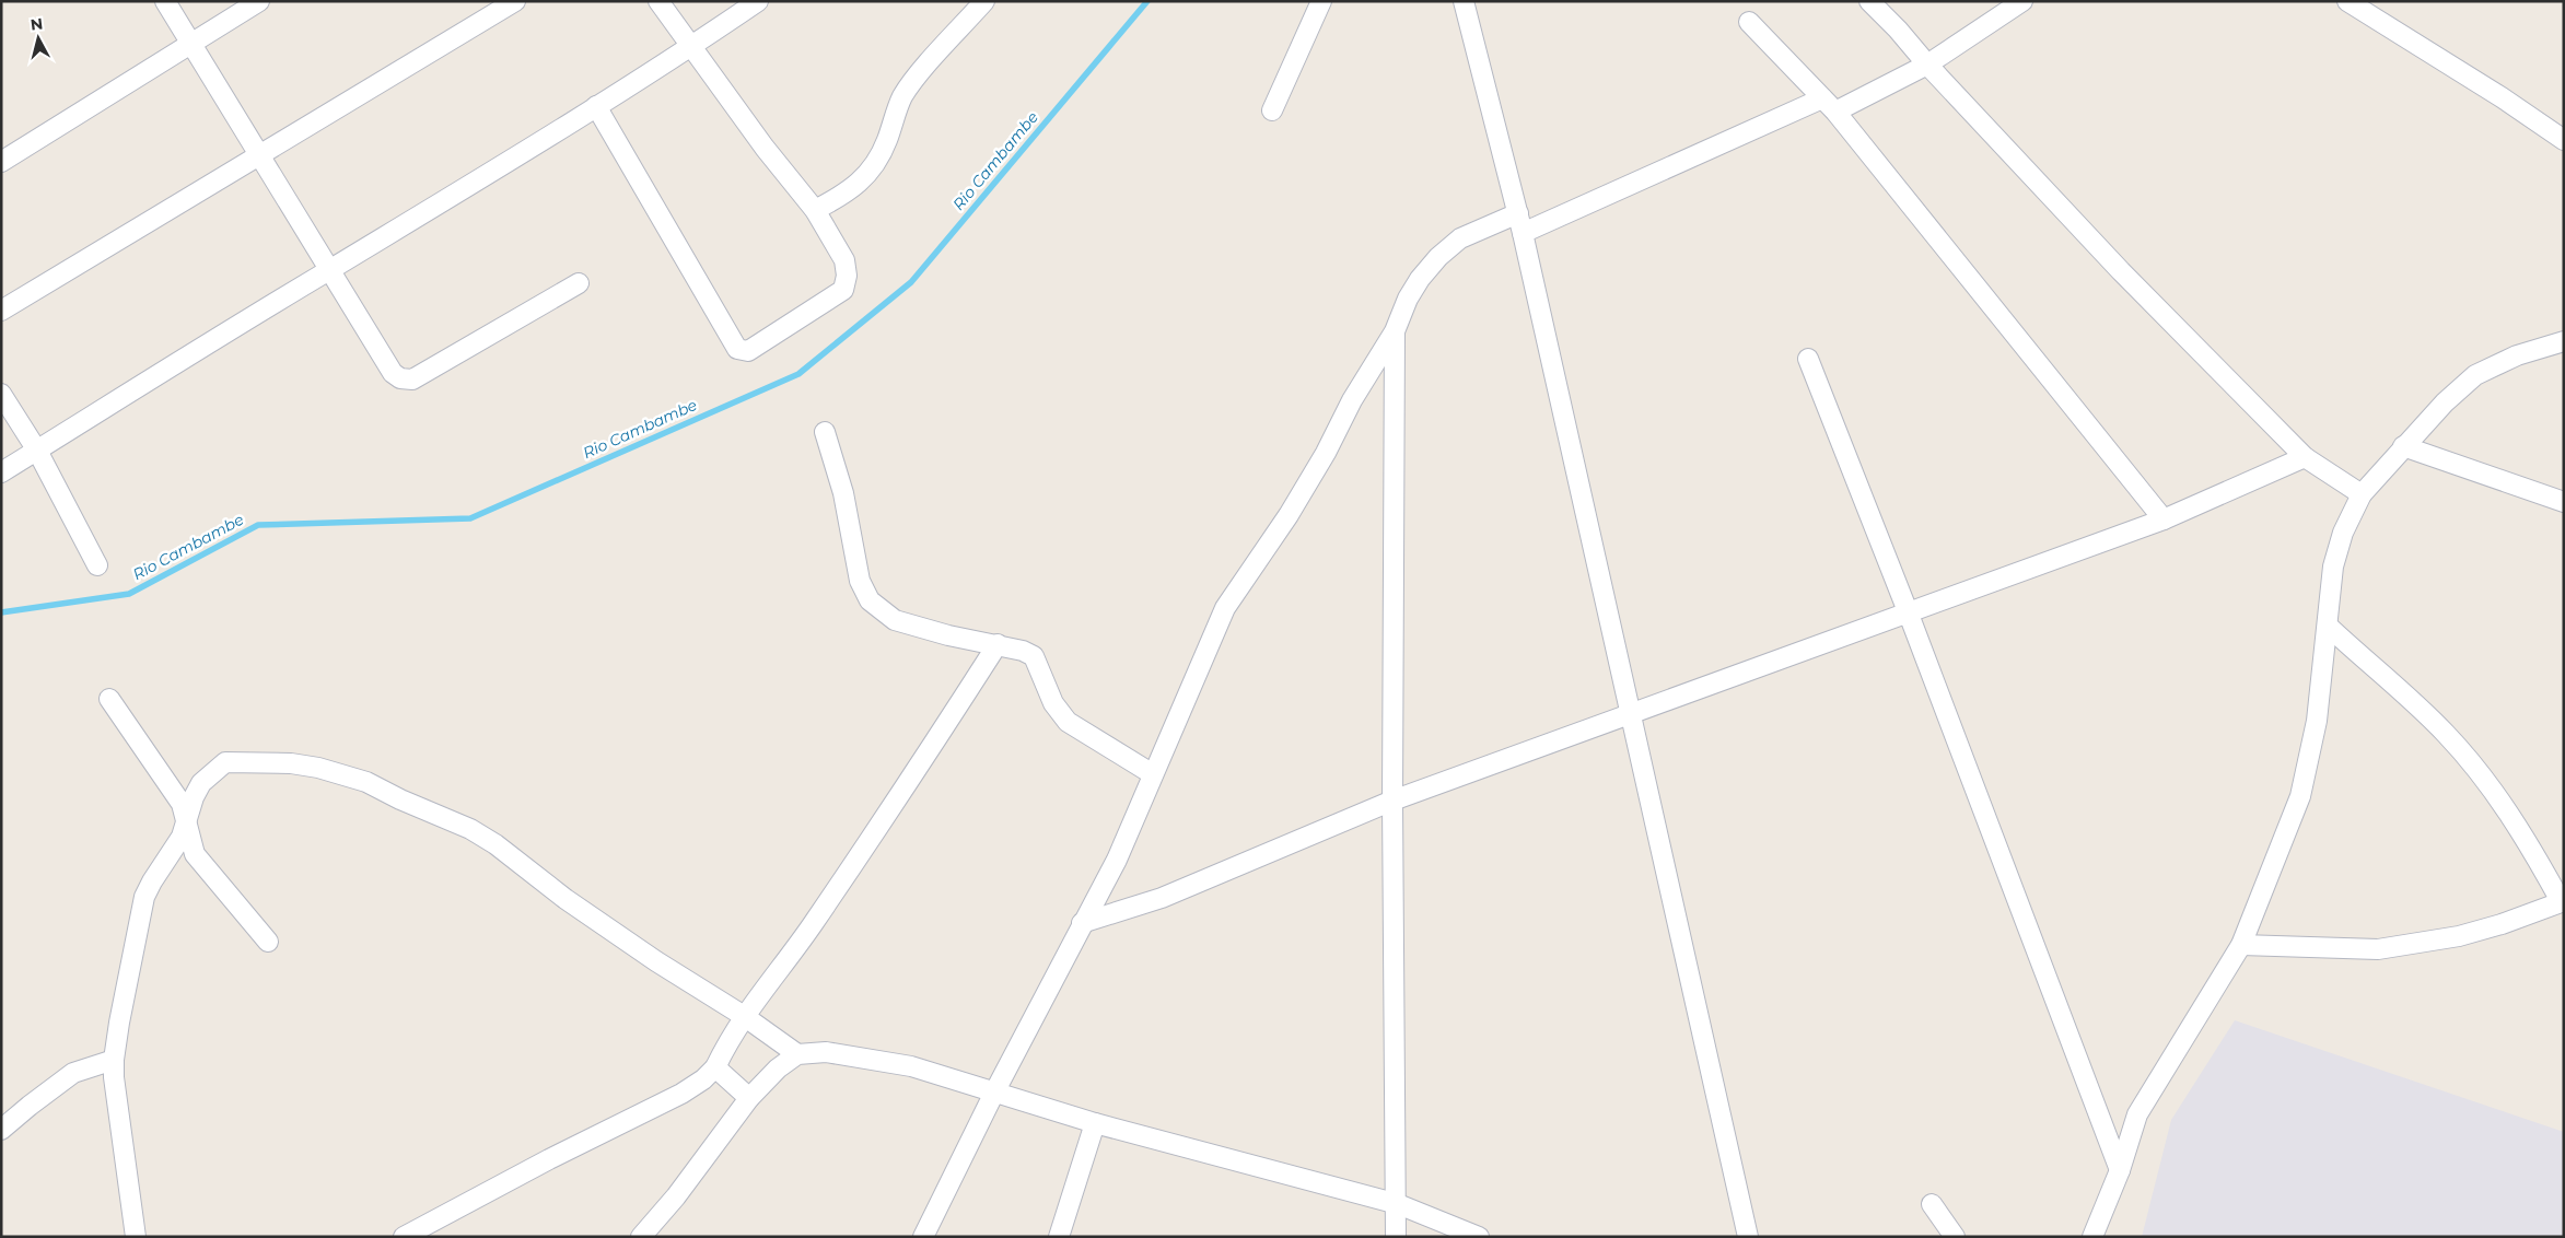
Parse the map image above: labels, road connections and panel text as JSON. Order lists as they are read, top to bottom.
{
  "water": ["Rio Cambambe"],
  "north": "top"
}
